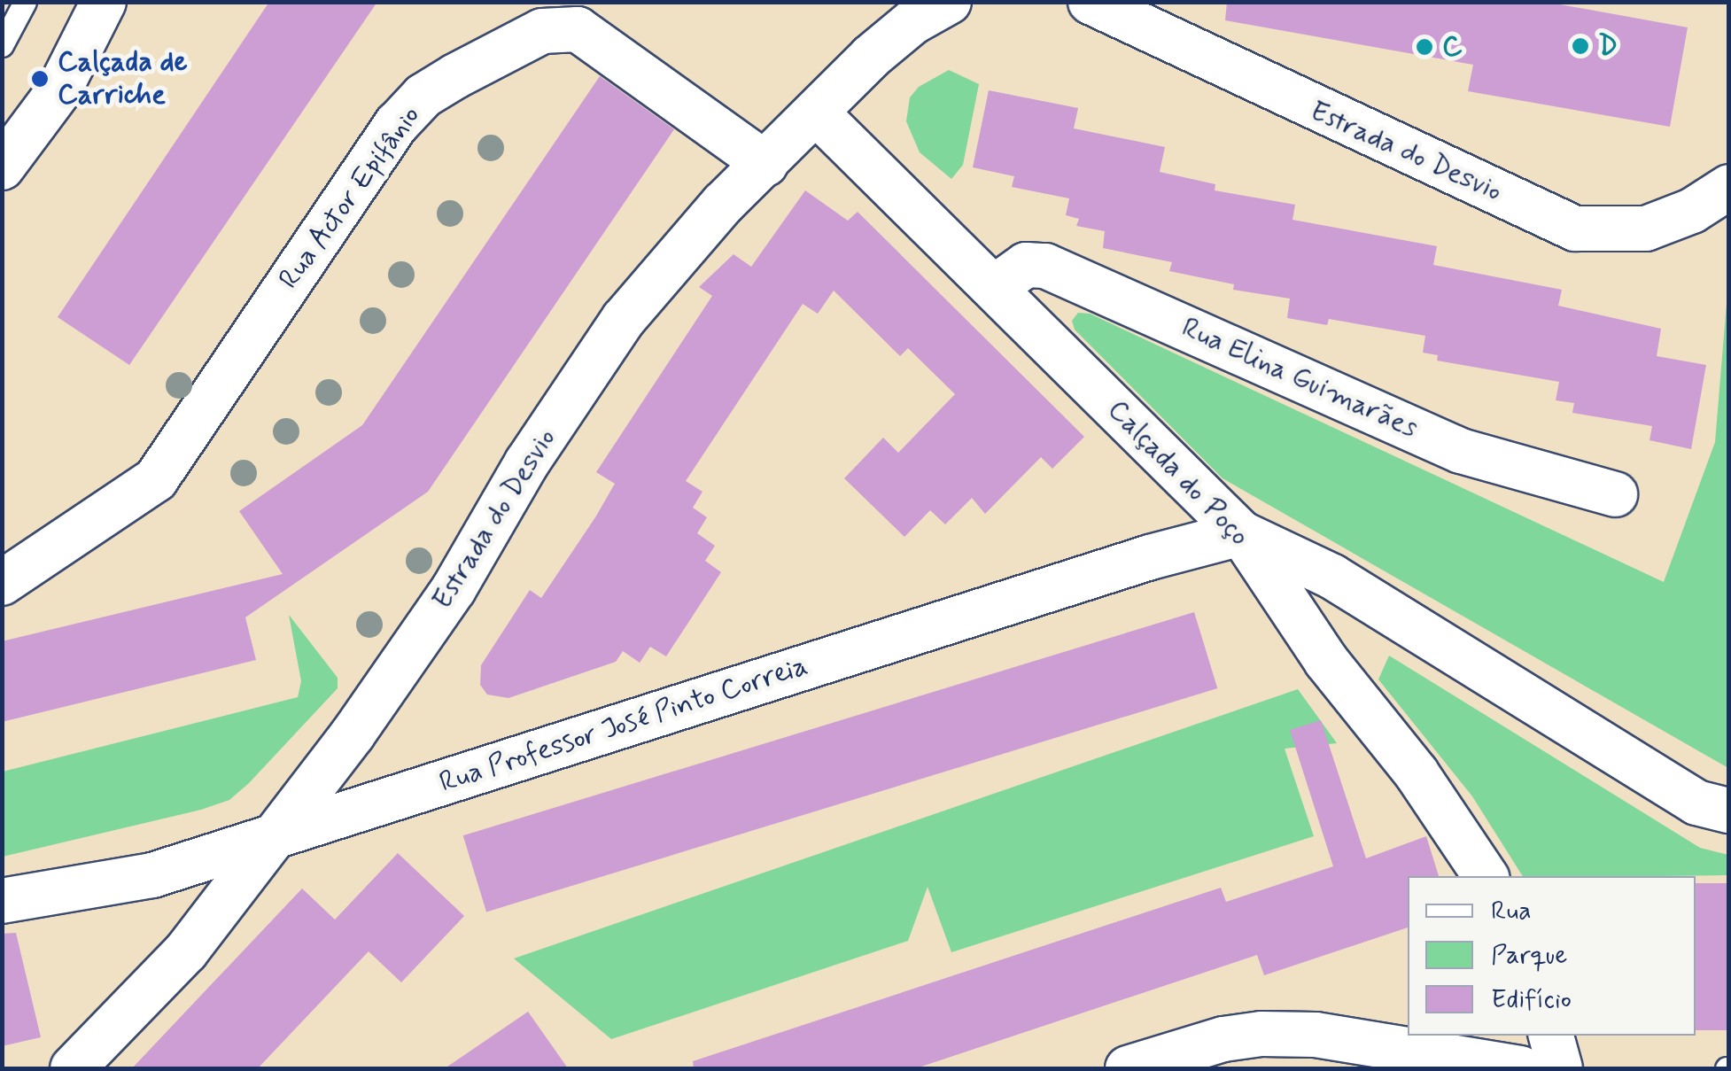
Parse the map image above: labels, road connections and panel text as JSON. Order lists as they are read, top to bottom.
{
  "streets": {
    "street": [
      "Estrada do Desvio",
      "Rua Actor Epifânio",
      "Rua Elina Guimarães",
      "Calçada do Poço",
      "Rua Professor José Pinto Correia"
    ]
  },
  "crossings": [
    ["Estrada do Desvio", "Rua Actor Epifânio"],
    ["Estrada do Desvio", "Calçada do Poço"],
    ["Estrada do Desvio", "Rua Professor José Pinto Correia"],
    ["Rua Elina Guimarães", "Calçada do Poço"],
    ["Calçada do Poço", "Rua Professor José Pinto Correia"]
  ],
  "places": ["D", "C", "Calçada de Carriche"],
  "legend": ["Rua", "Parque", "Edifício"]
}
